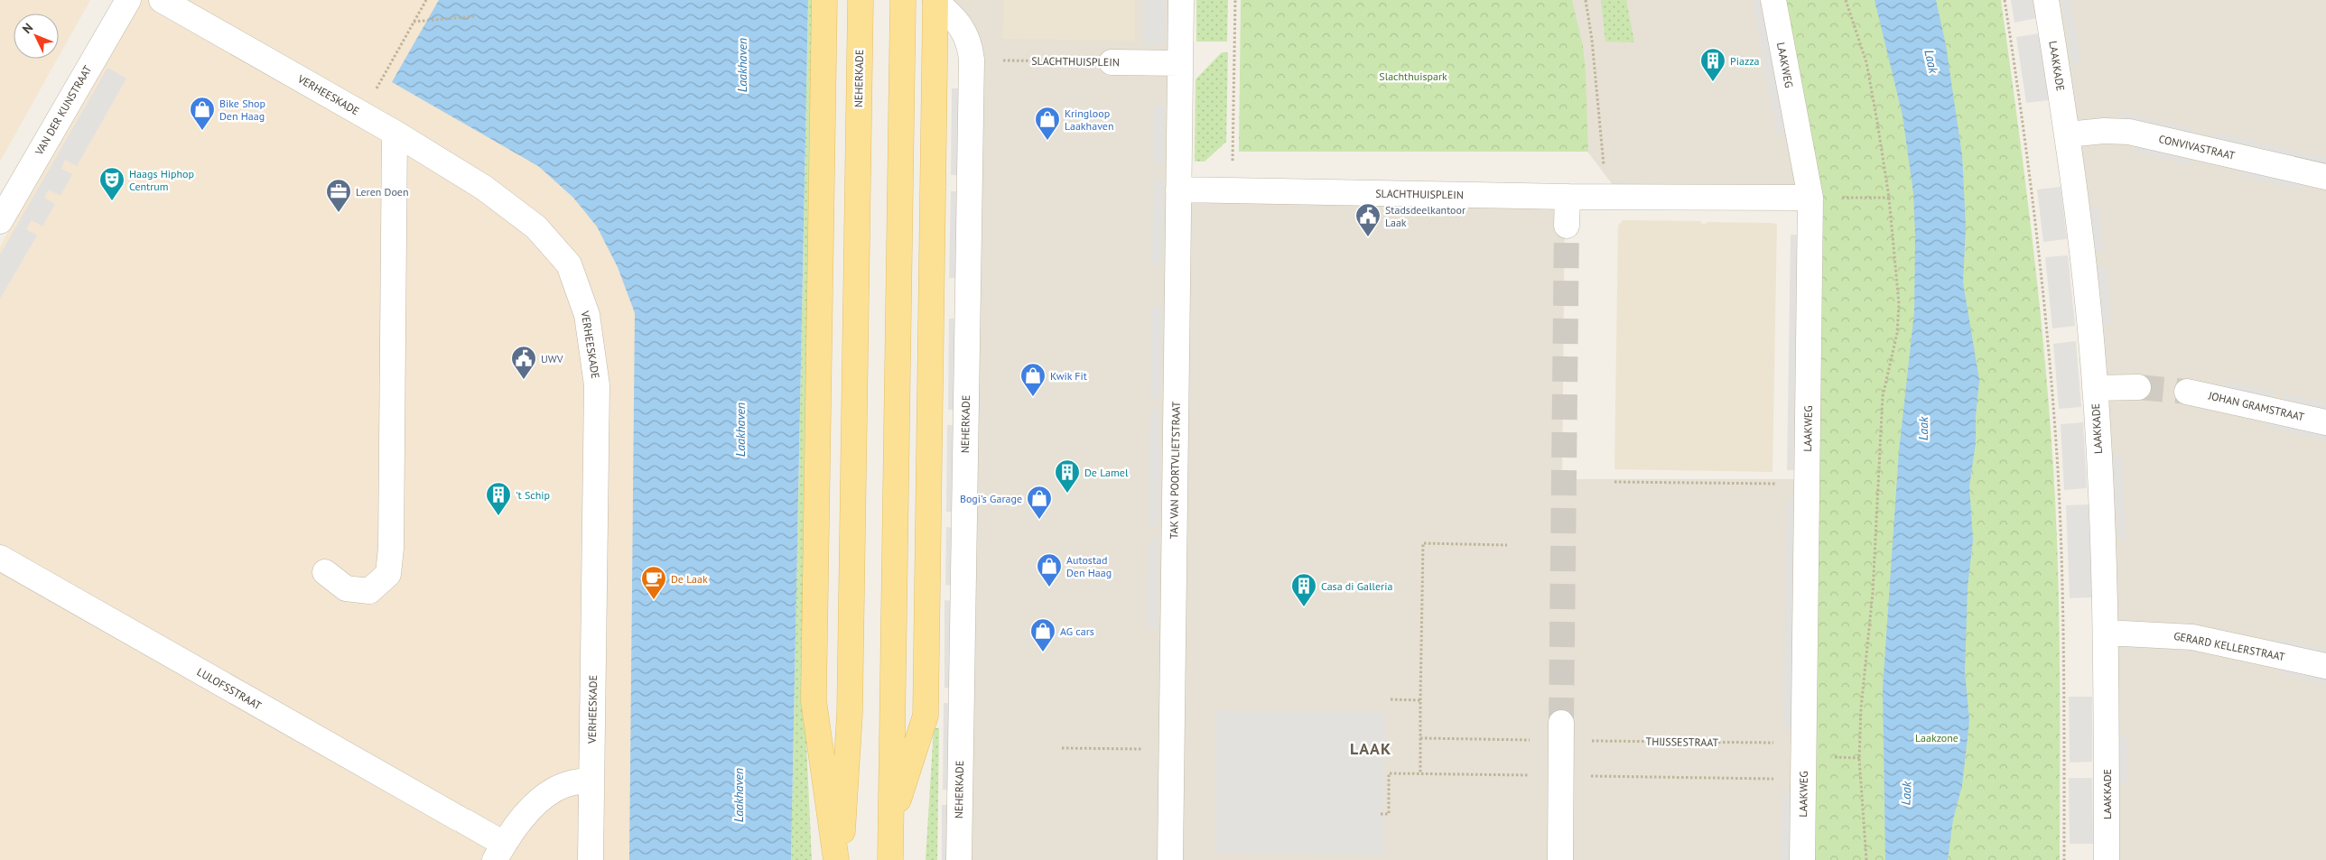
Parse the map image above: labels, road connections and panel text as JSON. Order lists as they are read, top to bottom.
{
  "streets": {
    "main road": ["NEHERKADE"],
    "street": [
      "SLACHTHUISPLEIN",
      "LAAKWEG",
      "LAAKKADE",
      "VERHEESKADE",
      "VAN DER KUNSTRAAT",
      "CONVIVASTRAAT",
      "JOHAN GRAMSTRAAT",
      "TAK VAN POORTVLIETSTRAAT",
      "GERARD KELLERSTRAAT",
      "LULOFSSTRAAT"
    ],
    "path": ["THIJSSESTRAAT"]
  },
  "crossings": [
    ["SLACHTHUISPLEIN", "LAAKWEG"],
    ["SLACHTHUISPLEIN", "NEHERKADE"],
    ["SLACHTHUISPLEIN", "TAK VAN POORTVLIETSTRAAT"],
    ["LAAKWEG", "THIJSSESTRAAT"],
    ["LAAKKADE", "CONVIVASTRAAT"],
    ["LAAKKADE", "GERARD KELLERSTRAAT"],
    ["VERHEESKADE", "LULOFSSTRAAT"]
  ],
  "districts": ["LAAK"],
  "water": ["Laak", "Laakhaven"],
  "parks": ["Slachthuispark", "Laakzone"],
  "places": {
    "building": [
      "Piazza",
      "De Lamel",
      "'t Schip",
      "Casa di Galleria"
    ],
    "shop": [
      "Bike Shop Den Haag",
      "Kringloop Laakhaven",
      "Kwik Fit",
      "Bogi's Garage",
      "Autostad Den Haag",
      "AG cars"
    ],
    "theatre": ["Haags Hiphop Centrum"],
    "office": ["Leren Doen"],
    "public building": ["Stadsdeelkantoor Laak", "UWV"],
    "cafe": ["De Laak"]
  },
  "north": "top left"
}
